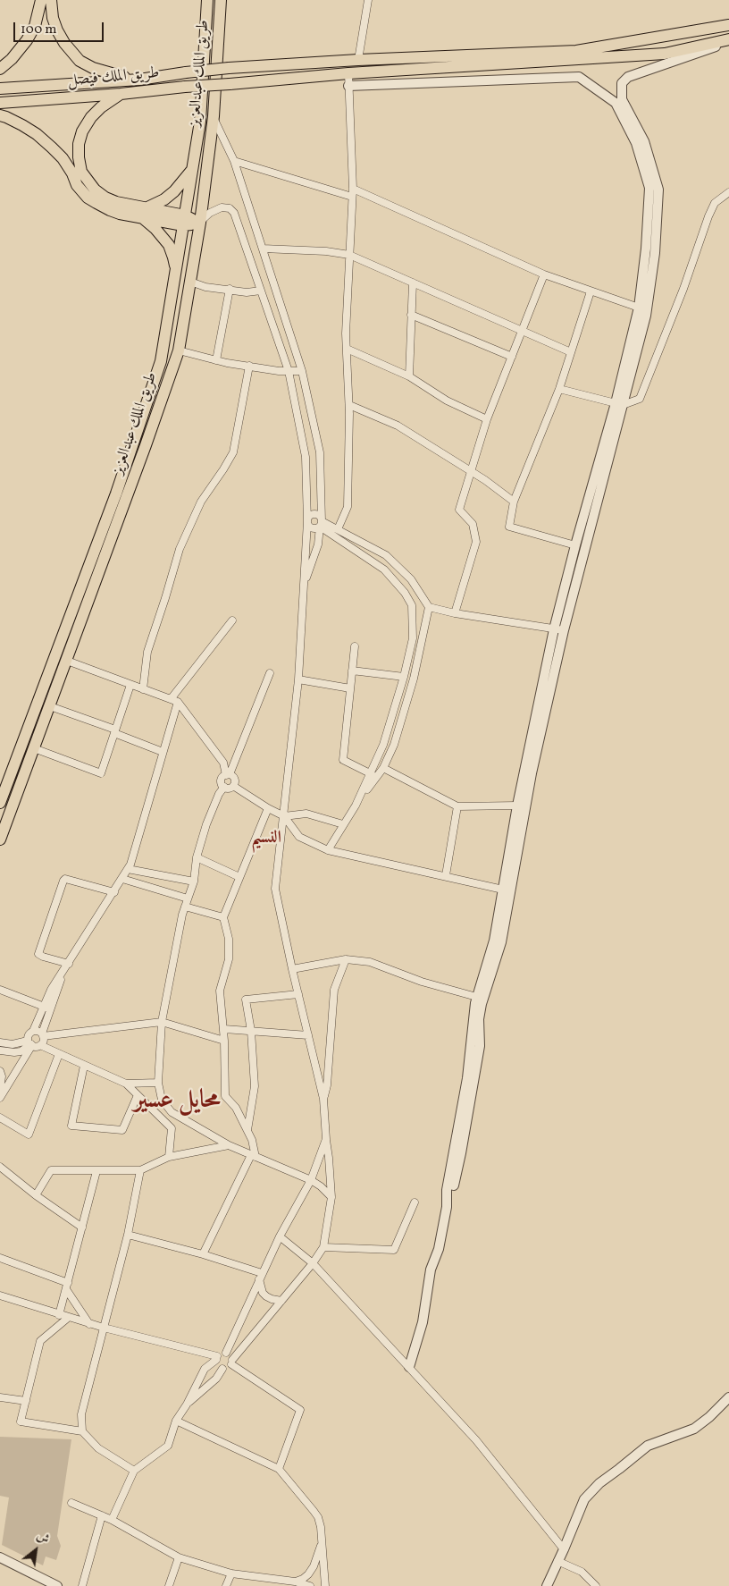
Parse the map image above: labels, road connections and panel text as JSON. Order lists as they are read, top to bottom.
{
  "streets": {
    "main road": ["طريق الملك عبدالعزيز", "طريق الملك فيصل"]
  },
  "districts": ["النسيم", "محايل عسير"],
  "scale_bar": "100 m",
  "north": "top right"
}
